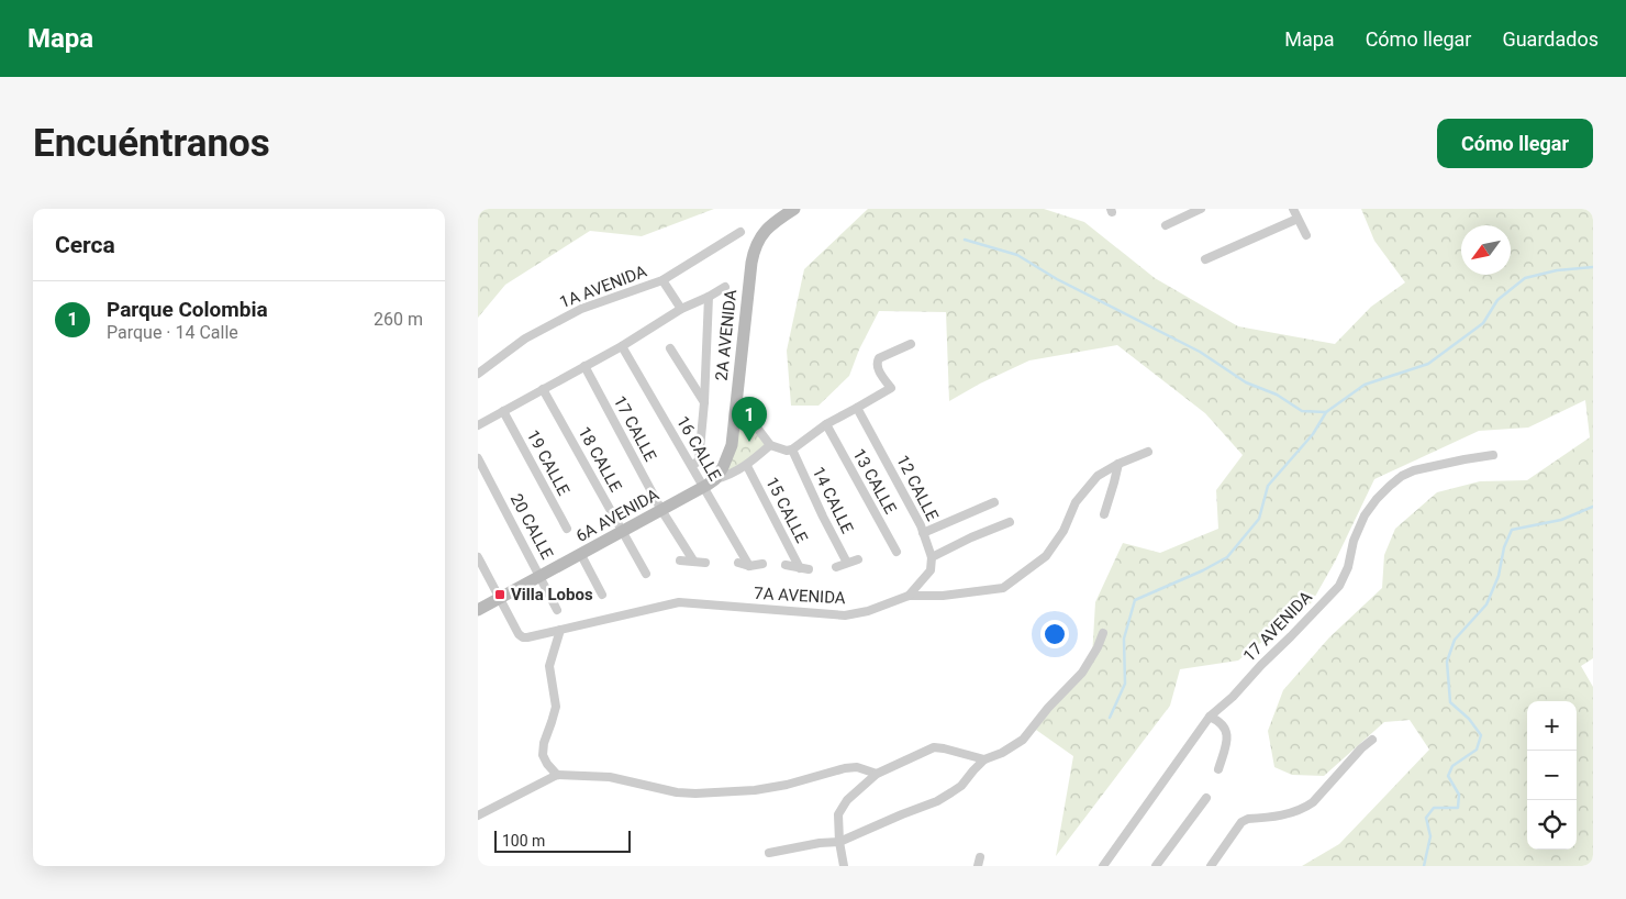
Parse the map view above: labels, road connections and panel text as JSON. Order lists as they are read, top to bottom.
{
  "streets": {
    "main road": ["2A AVENIDA", "6A AVENIDA"],
    "street": [
      "1A AVENIDA",
      "17 CALLE",
      "16 CALLE",
      "18 CALLE",
      "19 CALLE",
      "13 CALLE",
      "12 CALLE",
      "14 CALLE",
      "15 CALLE",
      "20 CALLE",
      "7A AVENIDA",
      "17 AVENIDA"
    ]
  },
  "crossings": [
    ["2A AVENIDA", "17 CALLE"],
    ["2A AVENIDA", "16 CALLE"],
    ["2A AVENIDA", "18 CALLE"],
    ["2A AVENIDA", "19 CALLE"],
    ["2A AVENIDA", "6A AVENIDA"],
    ["17 CALLE", "6A AVENIDA"],
    ["16 CALLE", "6A AVENIDA"],
    ["18 CALLE", "6A AVENIDA"],
    ["15 CALLE", "6A AVENIDA"],
    ["6A AVENIDA", "20 CALLE"],
    ["6A AVENIDA", "7A AVENIDA"]
  ],
  "places": {
    "transit": ["Villa Lobos"]
  },
  "scale_bar": "100 m",
  "north": "bottom left",
  "page": {
    "header": "Mapa",
    "nav": ["Mapa", "Cómo llegar", "Guardados"],
    "buttons": "Cómo llegar",
    "title": "Encuéntranos",
    "heading": "Cerca",
    "list": [
      {
        "mark": "1",
        "name": "Parque Colombia",
        "note": "Parque · 14 Calle",
        "value": "260 m"
      }
    ],
    "pins": "1",
    "map_buttons": ["+", "−"],
    "scale": "100 m"
  }
}
